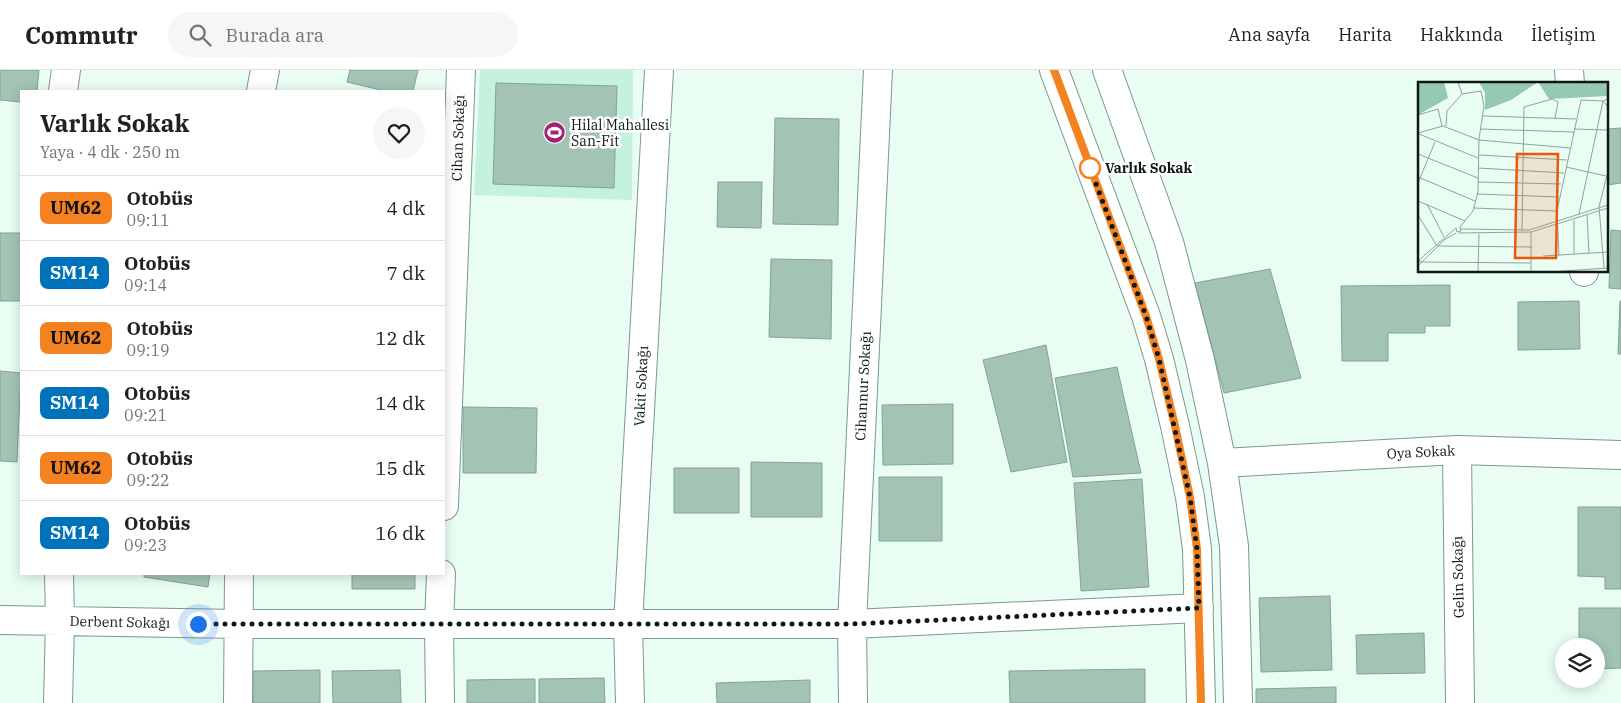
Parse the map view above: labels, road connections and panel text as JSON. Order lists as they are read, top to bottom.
{
  "streets": {
    "street": [
      "Cihan Sokağı",
      "Vakit Sokağı",
      "Cihannur Sokağı",
      "Oya Sokak",
      "Gelin Sokağı",
      "Derbent Sokağı"
    ]
  },
  "crossings": [
    ["Vakit Sokağı", "Derbent Sokağı"],
    ["Cihannur Sokağı", "Derbent Sokağı"],
    ["Oya Sokak", "Gelin Sokağı"]
  ],
  "places": {
    "sports": ["Hilal Mahallesi San-Fit"],
    "other": ["Varlık Sokak"]
  },
  "lines": ["bus line UM62"],
  "page": {
    "header": "Commutr",
    "search": "Burada ara",
    "nav": [
      "Ana sayfa",
      "Harita",
      "Hakkında",
      "İletişim"
    ],
    "heading": ["Varlık Sokak", "Yaya · 4 dk · 250 m"],
    "list": [
      {
        "mark": "UM62",
        "name": "Otobüs",
        "note": "09:11",
        "value": "4 dk"
      },
      {
        "mark": "SM14",
        "name": "Otobüs",
        "note": "09:14",
        "value": "7 dk"
      },
      {
        "mark": "UM62",
        "name": "Otobüs",
        "note": "09:19",
        "value": "12 dk"
      },
      {
        "mark": "SM14",
        "name": "Otobüs",
        "note": "09:21",
        "value": "14 dk"
      },
      {
        "mark": "UM62",
        "name": "Otobüs",
        "note": "09:22",
        "value": "15 dk"
      },
      {
        "mark": "SM14",
        "name": "Otobüs",
        "note": "09:23",
        "value": "16 dk"
      }
    ]
  }
}
